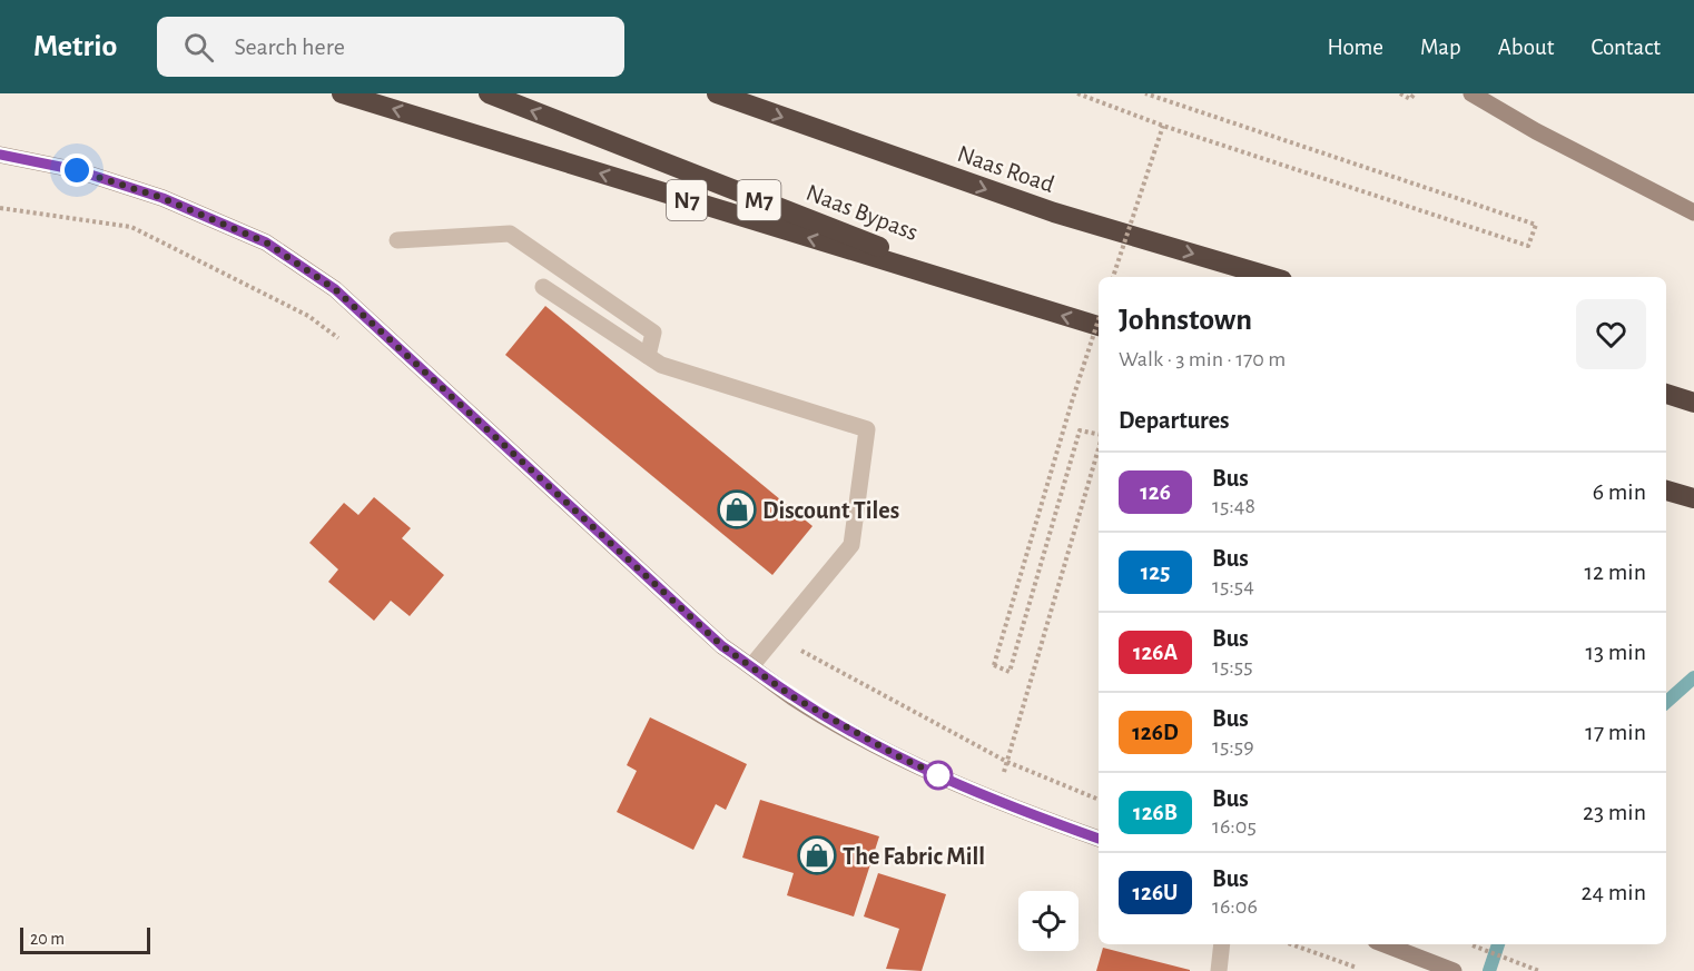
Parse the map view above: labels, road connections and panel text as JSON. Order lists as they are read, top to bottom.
{
  "streets": {
    "highway": [
      "Naas Road",
      "N7",
      "M7",
      "Naas Bypass"
    ]
  },
  "crossings": [
    ["N7", "Naas Bypass"]
  ],
  "places": {
    "shop": ["Discount Tiles", "The Fabric Mill"]
  },
  "lines": ["bus line 126"],
  "scale_bar": "20 m",
  "page": {
    "header": "Metrio",
    "search": "Search here",
    "nav": [
      "Home",
      "Map",
      "About",
      "Contact"
    ],
    "heading": [
      ["Johnstown", "Walk · 3 min · 170 m"],
      "Departures"
    ],
    "list": [
      {
        "mark": "126",
        "name": "Bus",
        "note": "15:48",
        "value": "6 min"
      },
      {
        "mark": "125",
        "name": "Bus",
        "note": "15:54",
        "value": "12 min"
      },
      {
        "mark": "126A",
        "name": "Bus",
        "note": "15:55",
        "value": "13 min"
      },
      {
        "mark": "126D",
        "name": "Bus",
        "note": "15:59",
        "value": "17 min"
      },
      {
        "mark": "126B",
        "name": "Bus",
        "note": "16:05",
        "value": "23 min"
      },
      {
        "mark": "126U",
        "name": "Bus",
        "note": "16:06",
        "value": "24 min"
      }
    ],
    "scale": "20 m"
  }
}
